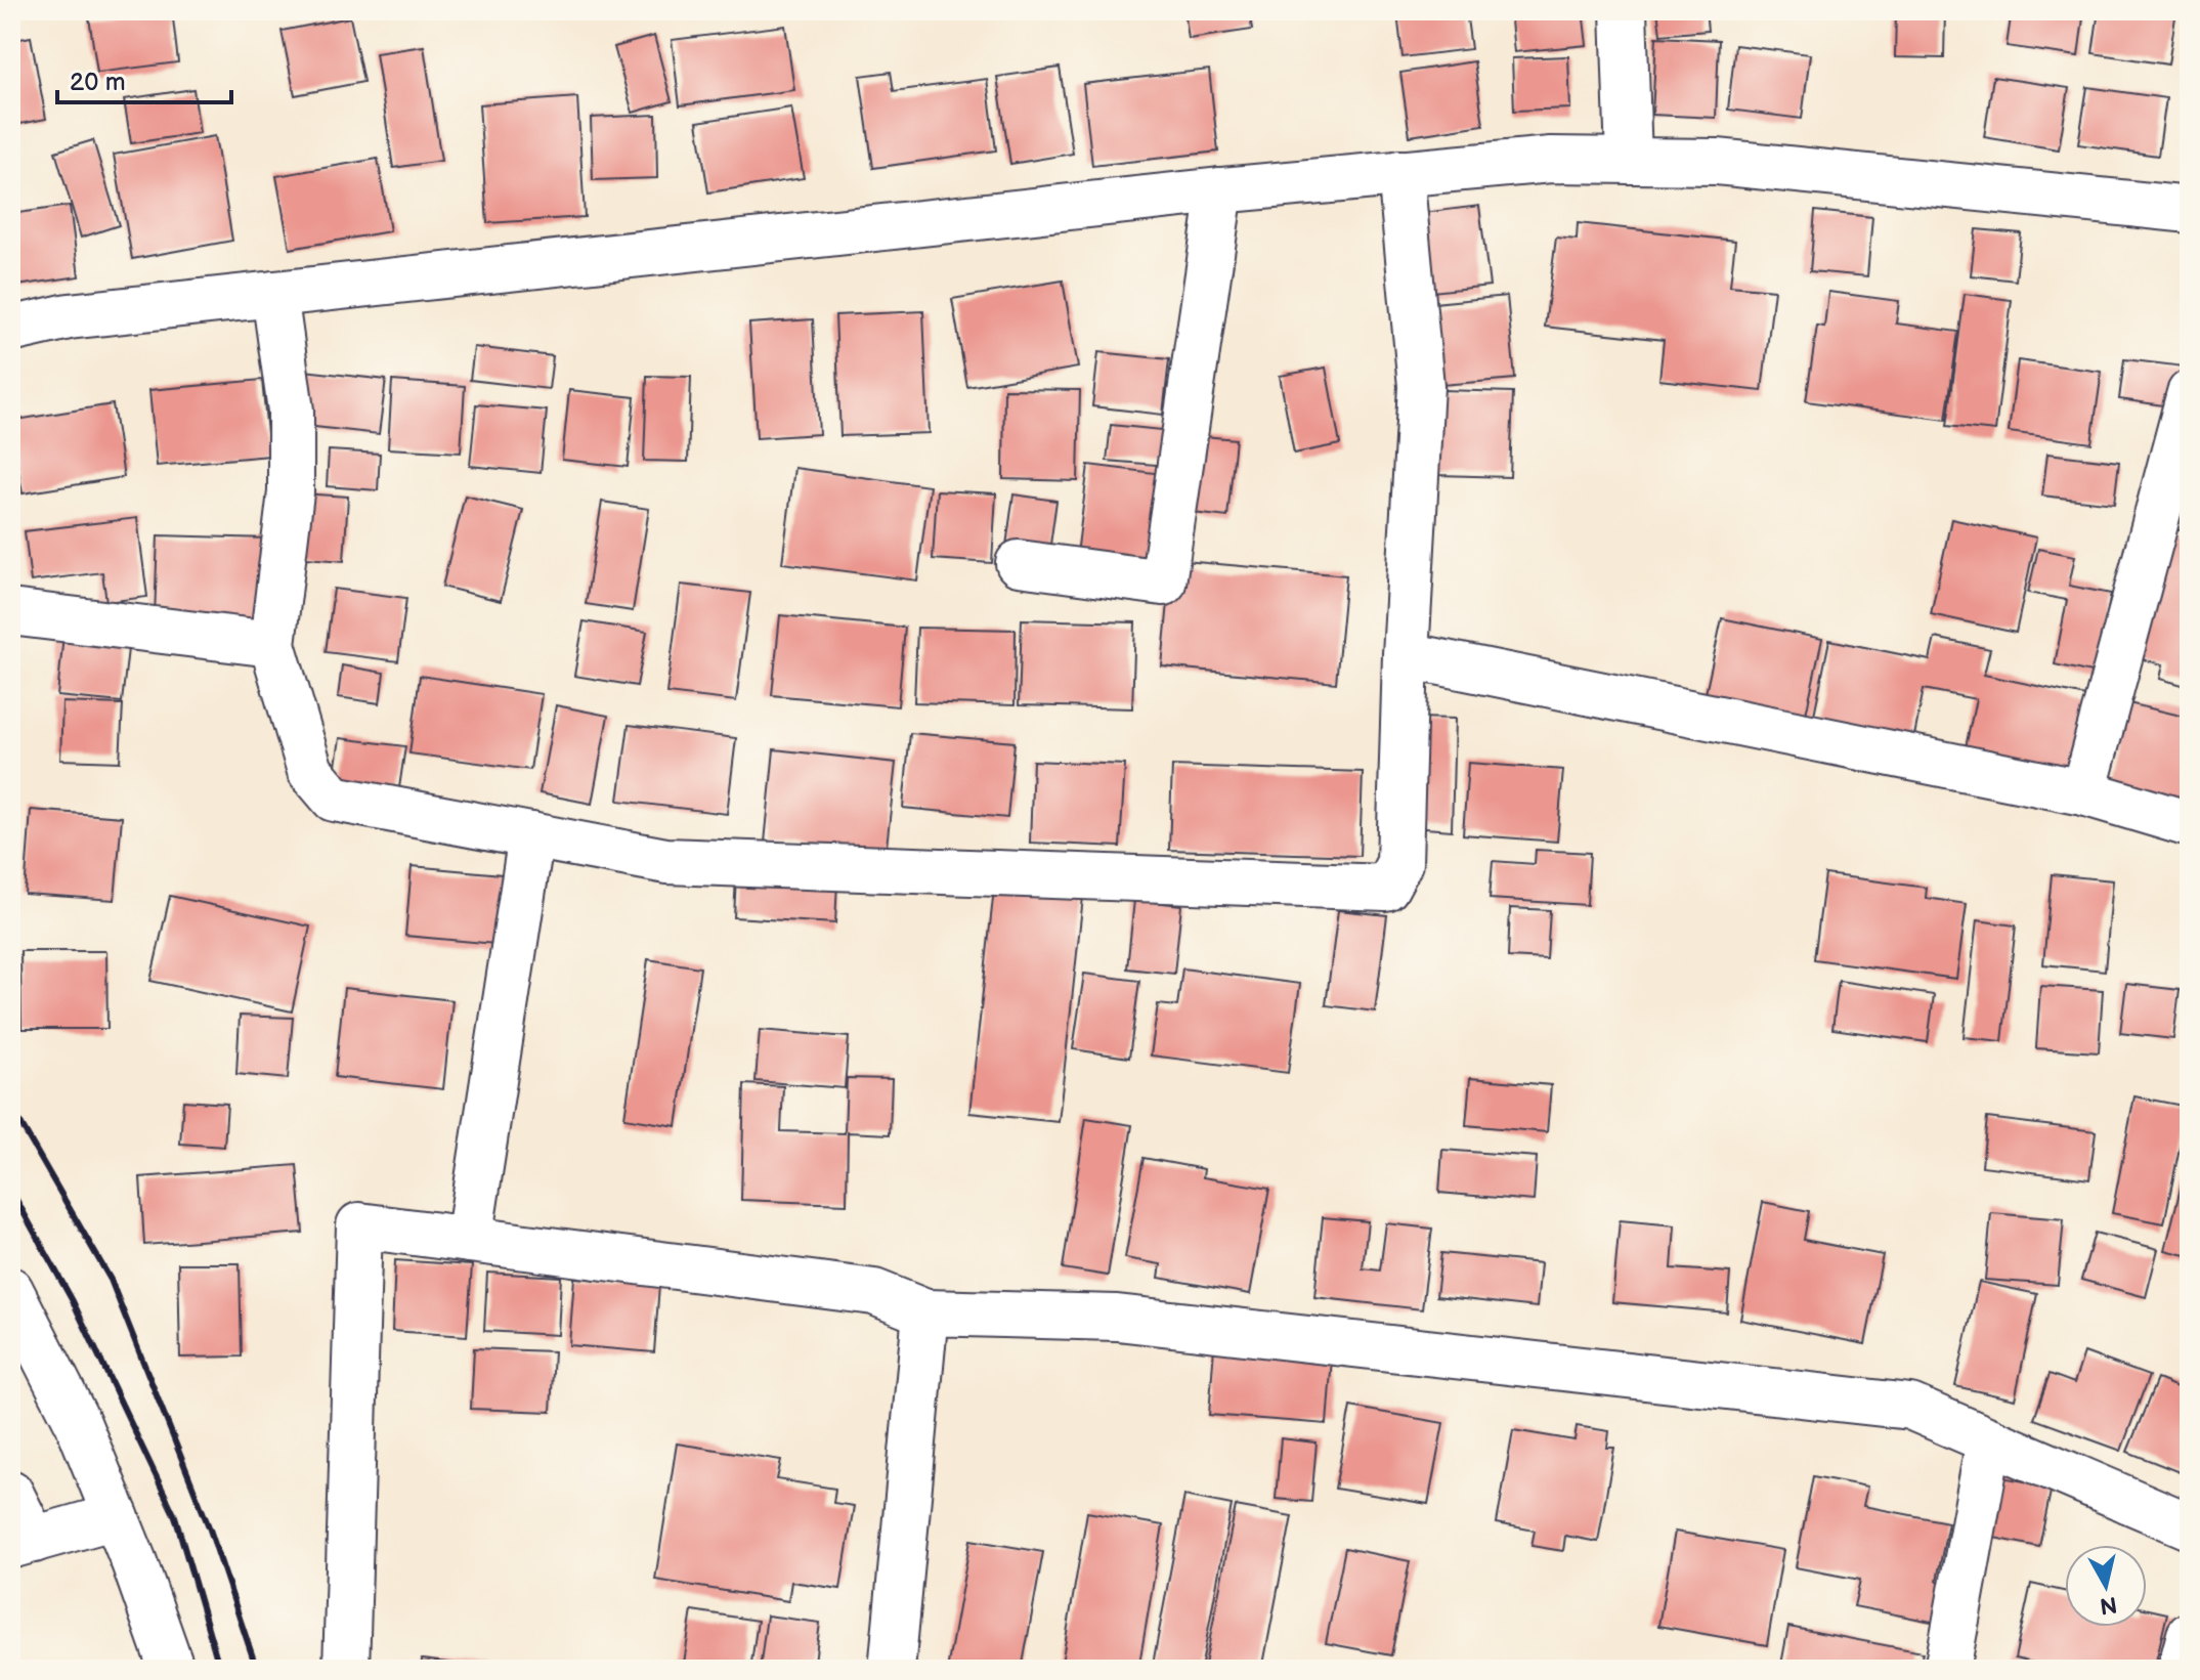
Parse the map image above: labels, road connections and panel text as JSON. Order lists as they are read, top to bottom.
{
  "scale_bar": "20 m",
  "north": "bottom"
}
